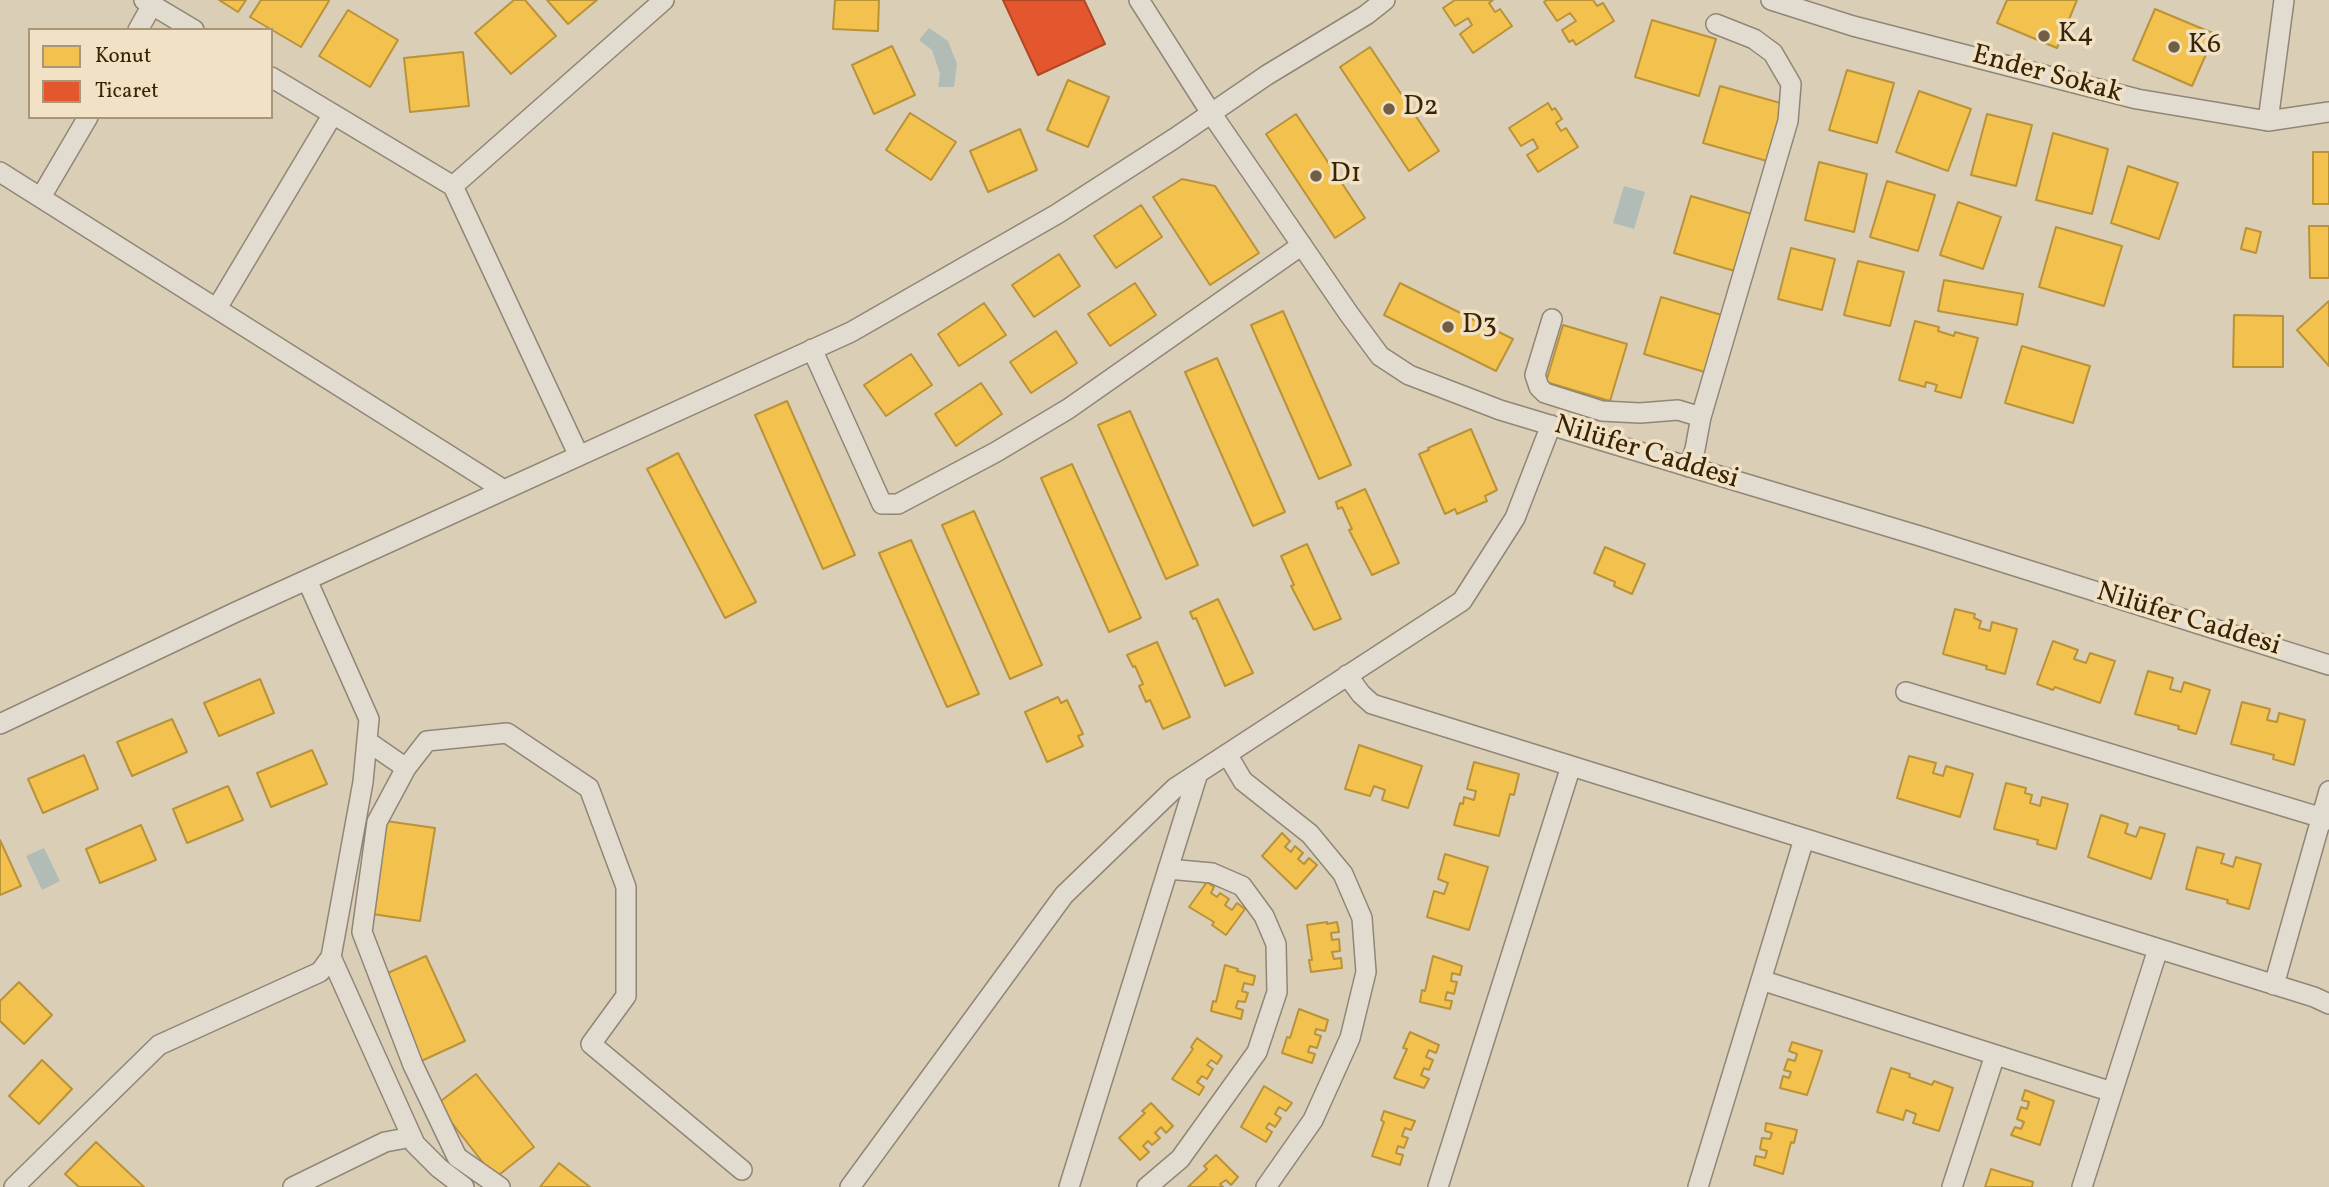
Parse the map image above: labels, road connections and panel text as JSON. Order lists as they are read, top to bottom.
{
  "streets": {
    "street": ["Ender Sokak", "Nilüfer Caddesi"]
  },
  "places": [
    "K4",
    "K6",
    "D2",
    "D1",
    "D3"
  ],
  "legend": ["Konut", "Ticaret"]
}
